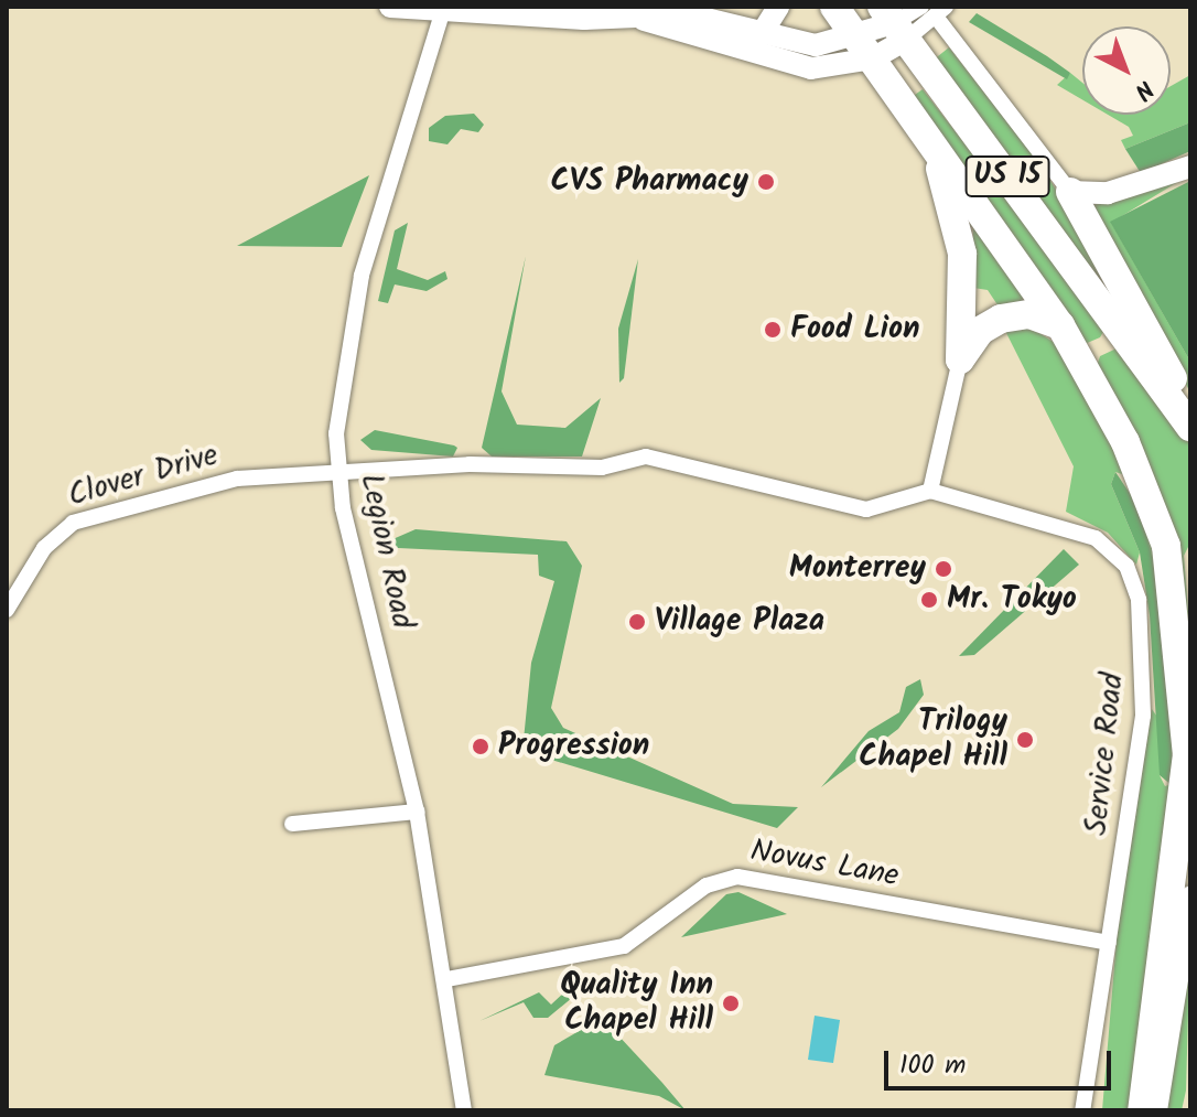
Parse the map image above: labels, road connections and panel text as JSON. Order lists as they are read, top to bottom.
{
  "streets": {
    "highway": ["US 15"],
    "street": [
      "Clover Drive",
      "Legion Road",
      "Service Road",
      "Novus Lane"
    ]
  },
  "crossings": [
    ["Clover Drive", "Legion Road"],
    ["Clover Drive", "Service Road"],
    ["Legion Road", "Novus Lane"],
    ["Service Road", "Novus Lane"]
  ],
  "places": [
    "CVS Pharmacy",
    "Food Lion",
    "Monterrey",
    "Mr. Tokyo",
    "Village Plaza",
    "Trilogy Chapel Hill",
    "Progression",
    "Quality Inn Chapel Hill"
  ],
  "scale_bar": "100 m",
  "north": "bottom right"
}
